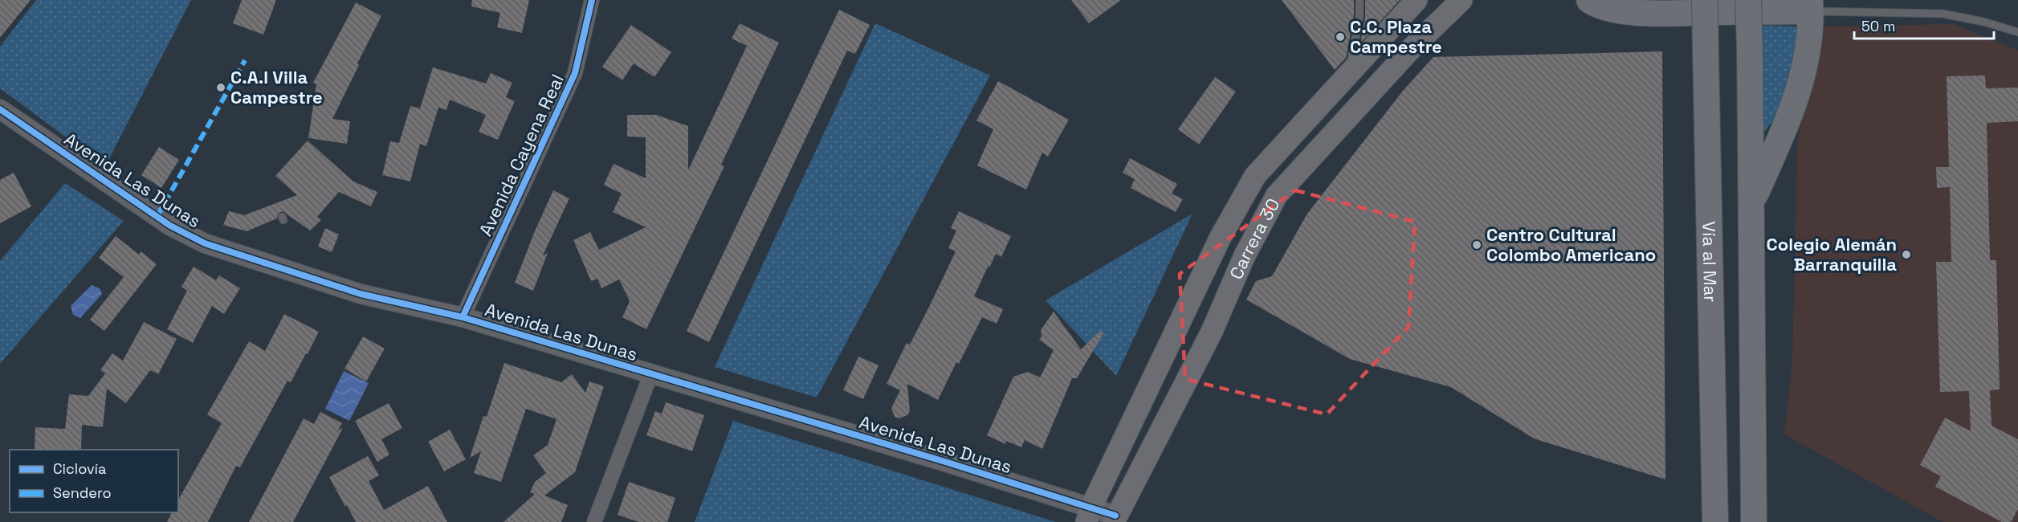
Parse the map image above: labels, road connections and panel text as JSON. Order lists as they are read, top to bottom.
{
  "streets": {
    "highway": ["Vía al Mar"],
    "main road": ["Carrera 30"],
    "street": ["Avenida Cayena Real", "Avenida Las Dunas"]
  },
  "crossings": [
    ["Avenida Cayena Real", "Avenida Las Dunas"],
    ["Avenida Las Dunas", "Carrera 30"]
  ],
  "places": [
    "C.C. Plaza Campestre",
    "C.A.I Villa Campestre",
    "Centro Cultural Colombo Americano",
    "Colegio Alemán Barranquilla"
  ],
  "legend": ["Ciclovía", "Sendero"],
  "scale_bar": "50 m"
}
